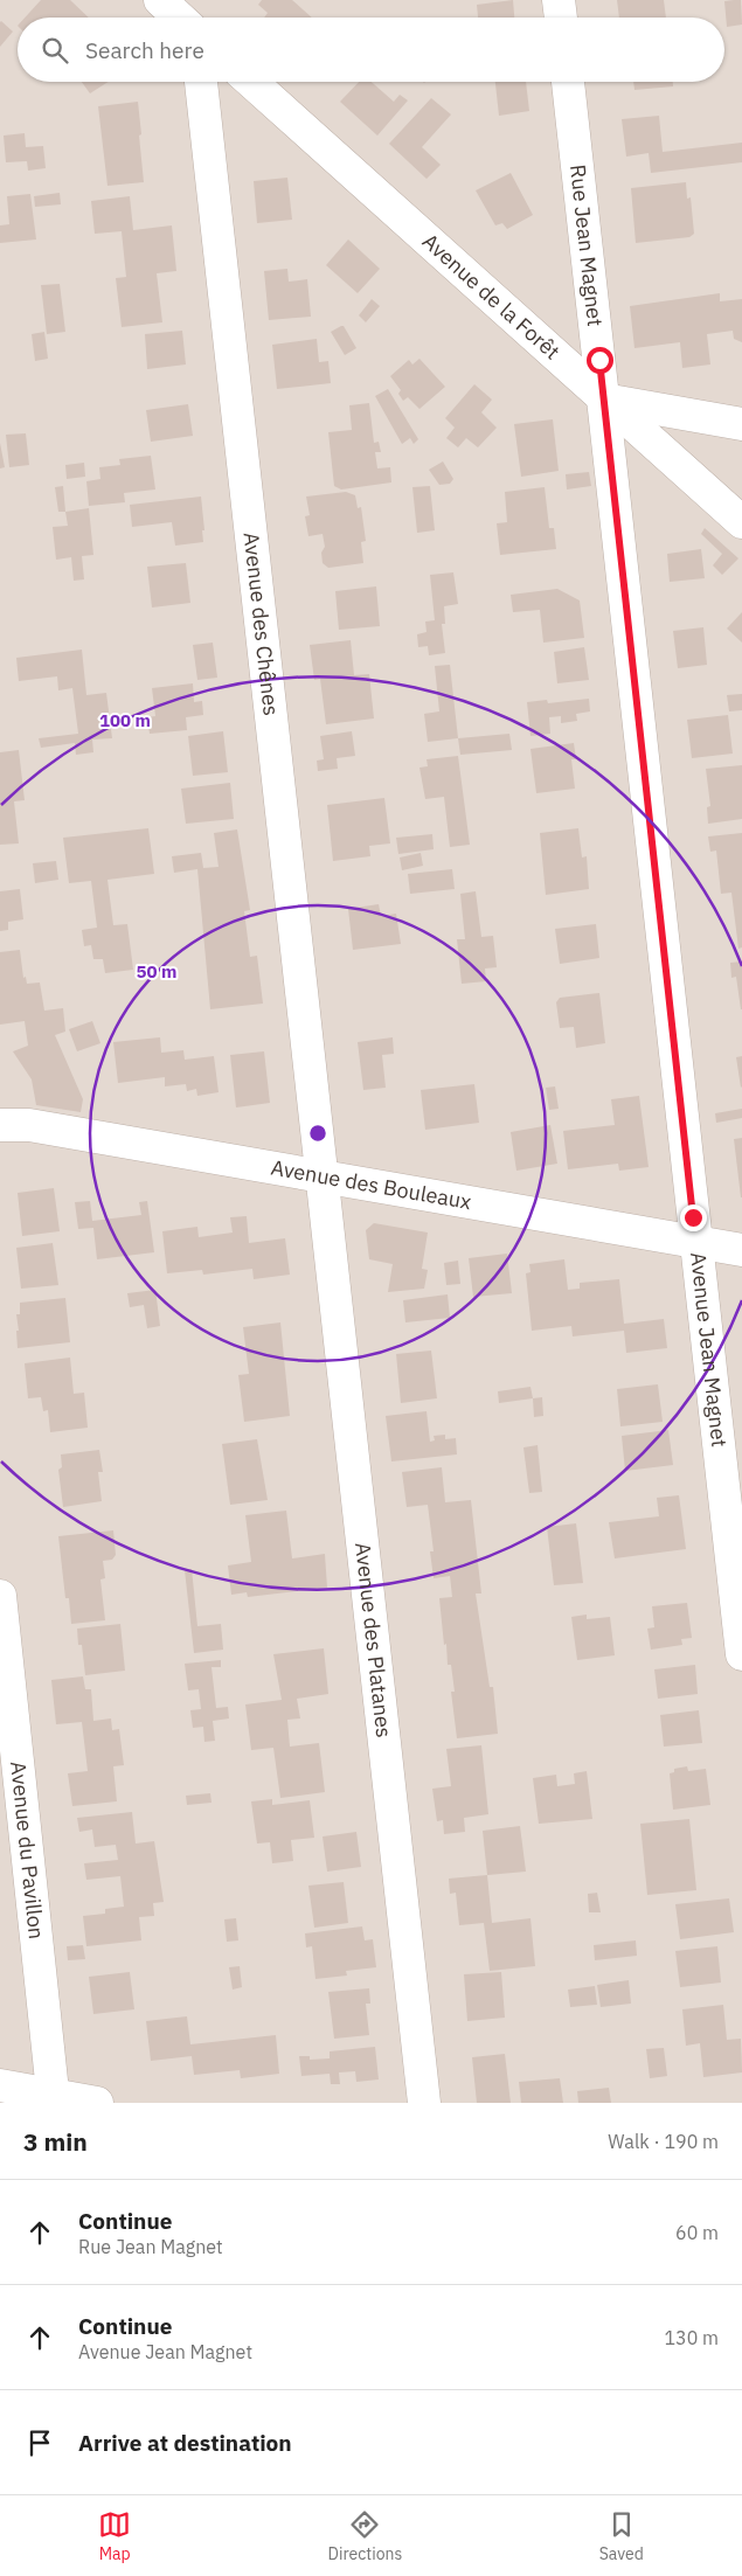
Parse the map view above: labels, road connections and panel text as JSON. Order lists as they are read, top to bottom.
{
  "streets": {
    "street": [
      "Rue Jean Magnet",
      "Avenue de la Forêt",
      "Avenue des Chênes",
      "Avenue des Bouleaux",
      "Avenue Jean Magnet",
      "Avenue des Platanes",
      "Avenue du Pavillon"
    ]
  },
  "crossings": [
    ["Rue Jean Magnet", "Avenue de la Forêt"],
    ["Rue Jean Magnet", "Avenue Jean Magnet"],
    ["Avenue des Chênes", "Avenue des Bouleaux"],
    ["Avenue des Chênes", "Avenue des Platanes"],
    ["Avenue des Bouleaux", "Avenue Jean Magnet"],
    ["Avenue des Bouleaux", "Avenue des Platanes"]
  ],
  "page": {
    "search": "Search here",
    "heading": ["3 min", "Walk · 190 m"],
    "list": [
      ["Continue", "Rue Jean Magnet", "60 m"],
      ["Continue", "Avenue Jean Magnet", "130 m"],
      "Arrive at destination"
    ],
    "nav": ["Map", "Directions", "Saved"]
  },
  "rings": ["100 m", "50 m"]
}
